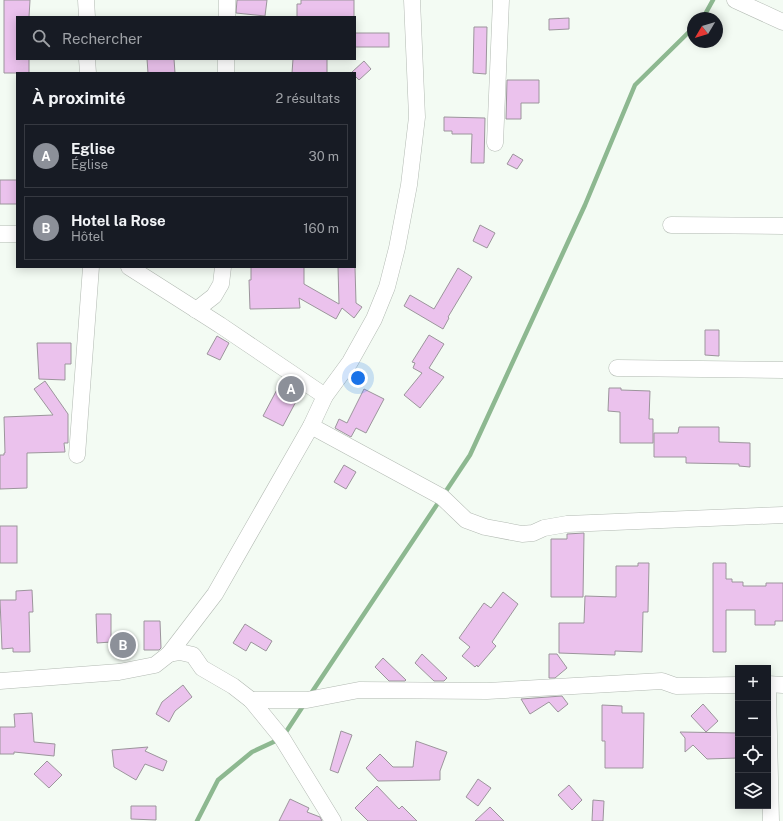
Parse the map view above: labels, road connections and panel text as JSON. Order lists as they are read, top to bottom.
{
  "north": "bottom left",
  "page": {
    "search": "Rechercher",
    "heading": ["À proximité", "2 résultats"],
    "list": [
      {
        "mark": "A",
        "name": "Eglise",
        "note": "Église",
        "value": "30 m"
      },
      {
        "mark": "B",
        "name": "Hotel la Rose",
        "note": "Hôtel",
        "value": "160 m"
      }
    ],
    "pins": ["A", "B"],
    "map_buttons": ["+", "−"]
  }
}
